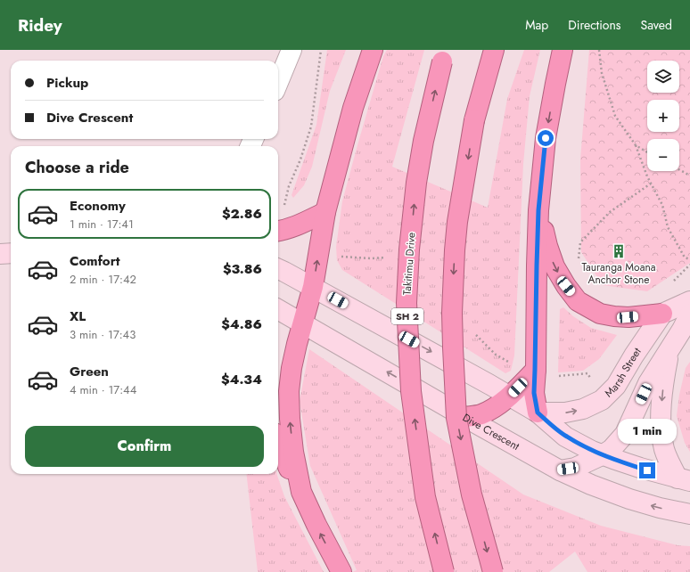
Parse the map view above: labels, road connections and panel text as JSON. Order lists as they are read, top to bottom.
{
  "streets": {
    "highway": ["Takitimu Drive", "SH 2"],
    "main road": ["Marsh Street", "Dive Crescent"]
  },
  "places": {
    "building": ["Tauranga Moana Anchor Stone"]
  },
  "page": {
    "header": "Ridey",
    "nav": ["Map", "Directions", "Saved"],
    "map_buttons": ["+", "−"],
    "banner": ["Pickup", "Dive Crescent"],
    "heading": "Choose a ride",
    "list": [
      {
        "name": "Economy",
        "note": "1 min · 17:41",
        "value": "$2.86"
      },
      {
        "name": "Comfort",
        "note": "2 min · 17:42",
        "value": "$3.86"
      },
      {
        "name": "XL",
        "note": "3 min · 17:43",
        "value": "$4.86"
      },
      {
        "name": "Green",
        "note": "4 min · 17:44",
        "value": "$4.34"
      }
    ],
    "bubble": "1 min",
    "buttons": "Confirm"
  }
}
